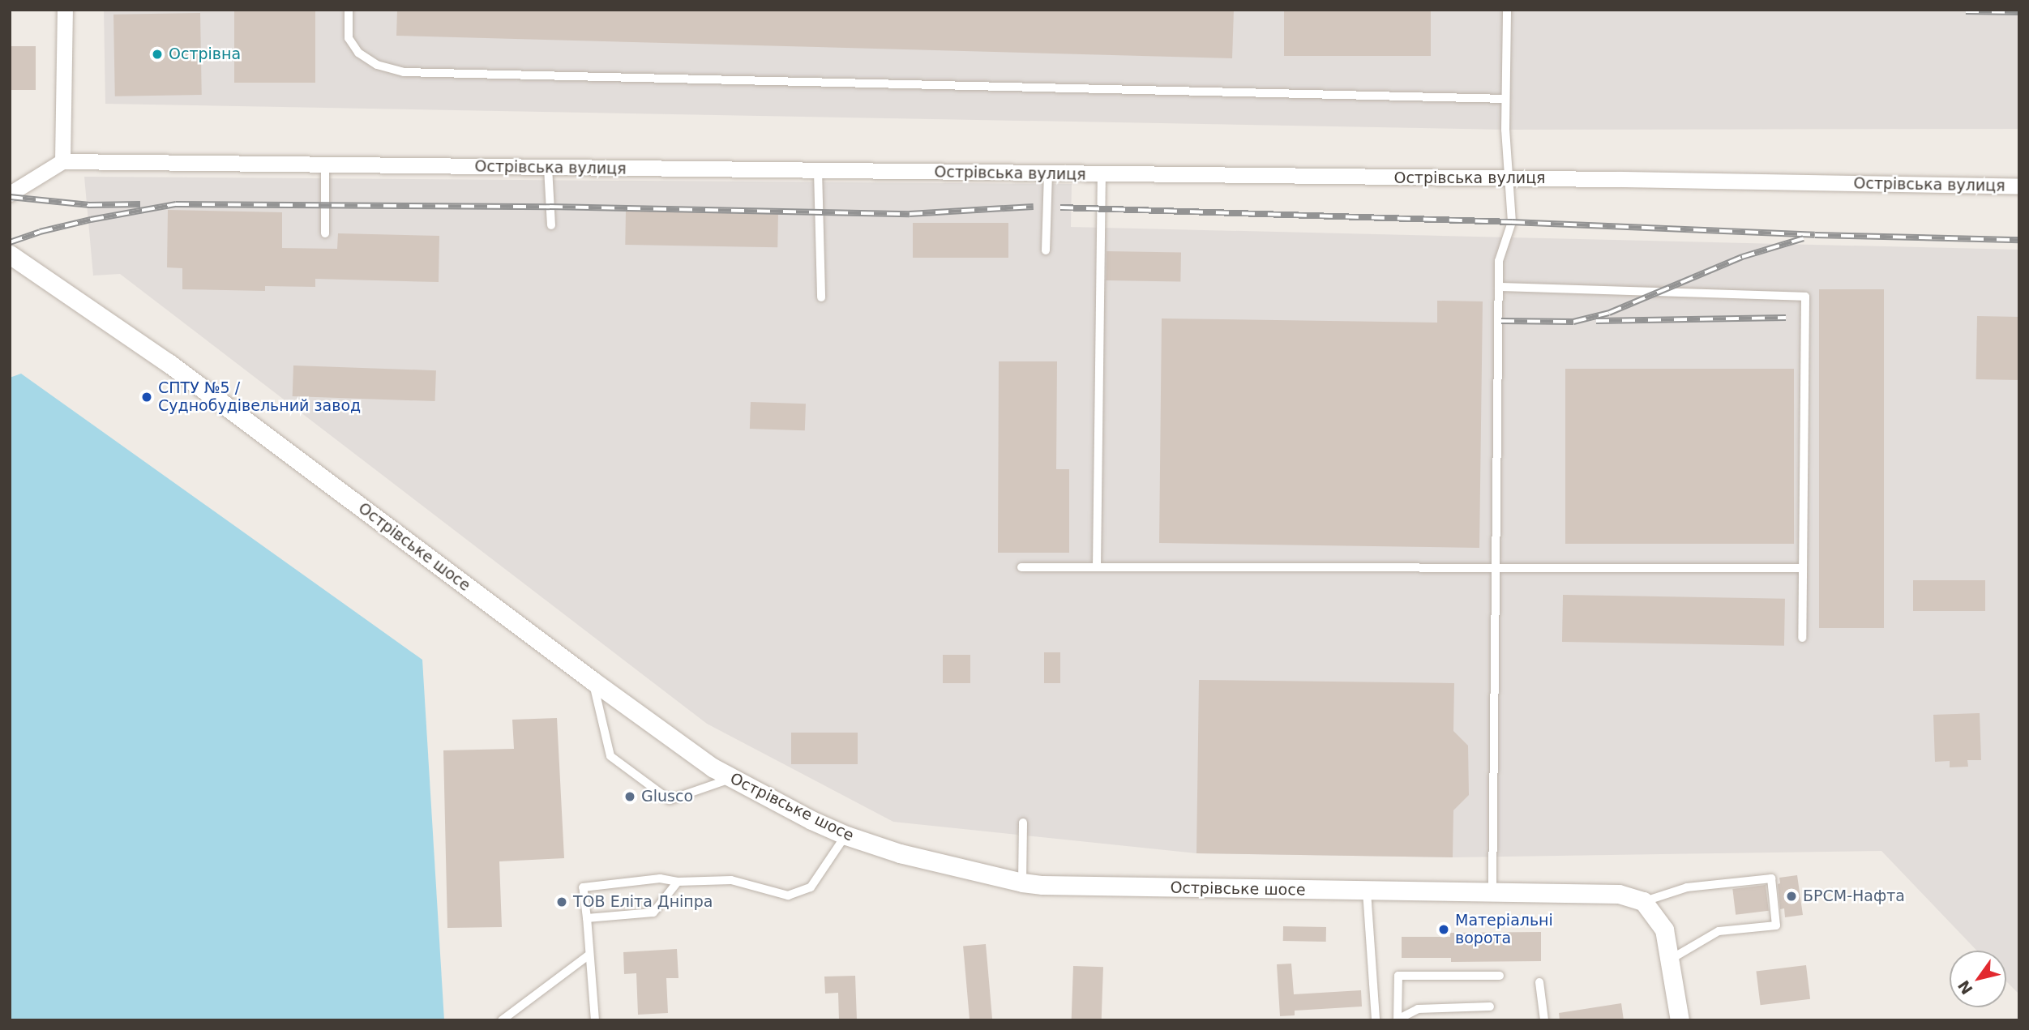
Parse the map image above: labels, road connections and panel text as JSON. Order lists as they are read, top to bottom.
{
  "streets": {
    "street": ["Острівська вулиця", "Острівське шосе"]
  },
  "places": [
    "Острівна",
    "СПТУ №5 / Суднобудівельний завод",
    "Glusco",
    "БРСМ-Нафта",
    "ТОВ Еліта Дніпра",
    "Матеріальні ворота"
  ],
  "north": "bottom left"
}
